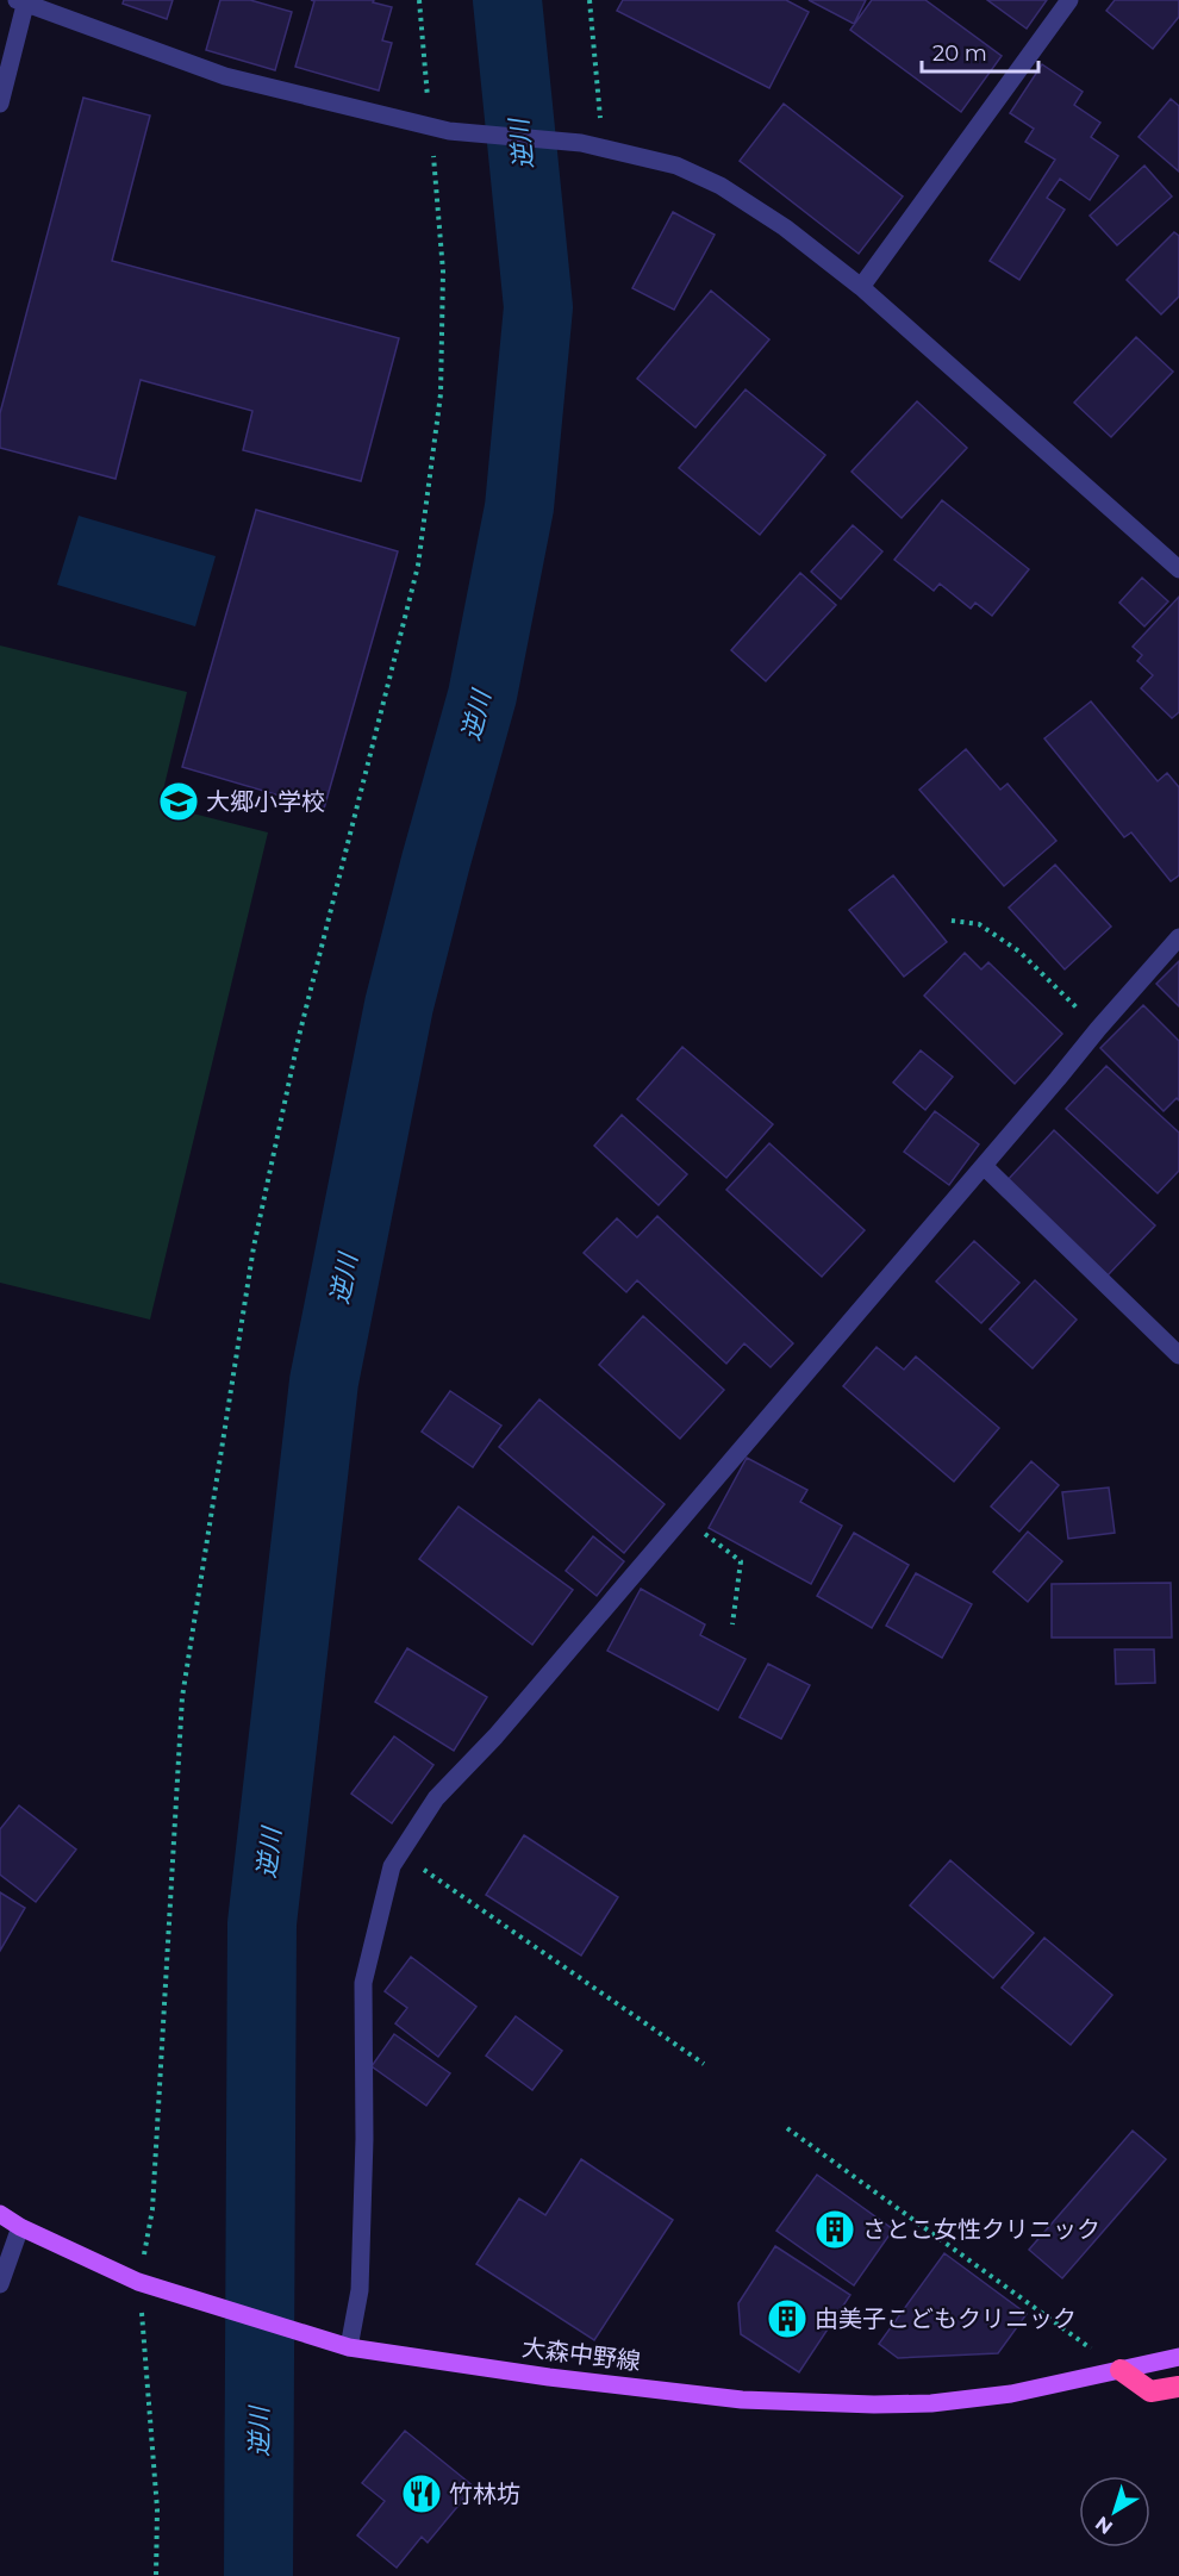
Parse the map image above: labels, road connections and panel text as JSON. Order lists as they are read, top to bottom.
{
  "streets": {
    "main road": ["大森中野線"]
  },
  "water": ["逆川"],
  "places": {
    "school or university": ["大郷小学校"],
    "building": ["さとこ女性クリニック", "由美子こどもクリニック"],
    "restaurant": ["竹林坊"]
  },
  "scale_bar": "20 m",
  "north": "bottom left"
}
